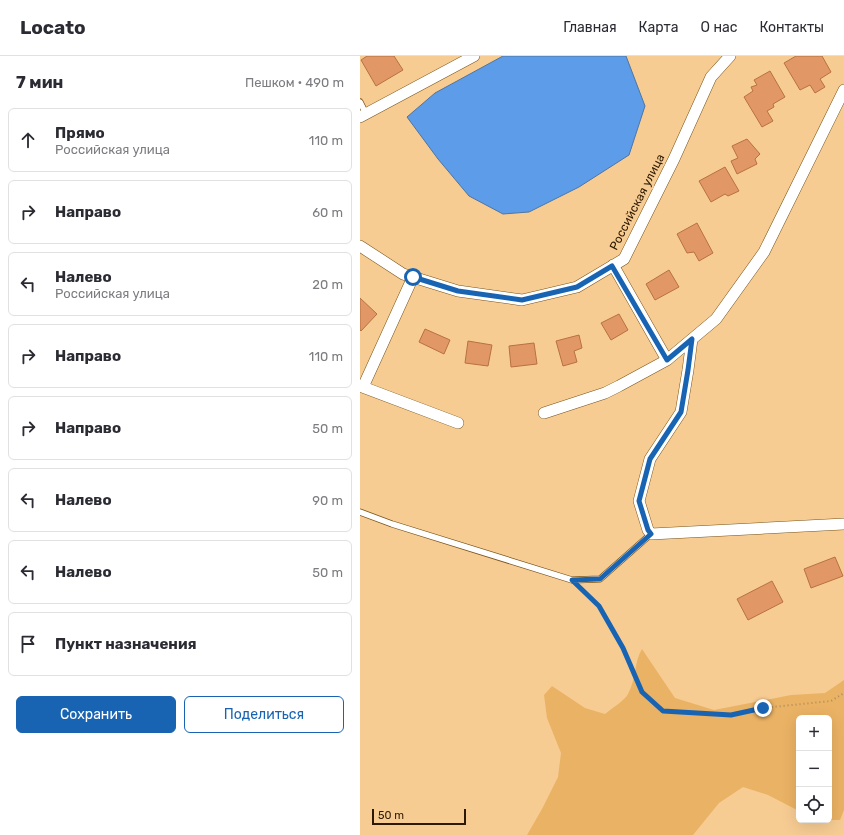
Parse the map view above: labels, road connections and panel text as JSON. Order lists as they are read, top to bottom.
{
  "streets": {
    "street": ["Российская улица"]
  },
  "scale_bar": "50 m",
  "page": {
    "header": "Locato",
    "nav": [
      "Главная",
      "Карта",
      "О нас",
      "Контакты"
    ],
    "heading": ["7 мин", "Пешком · 490 m"],
    "list": [
      ["Прямо", "Российская улица", "110 m"],
      ["Направо", "60 m"],
      ["Налево", "Российская улица", "20 m"],
      ["Направо", "110 m"],
      ["Направо", "50 m"],
      ["Налево", "90 m"],
      ["Налево", "50 m"],
      "Пункт назначения"
    ],
    "buttons": ["Сохранить", "Поделиться"],
    "map_buttons": ["+", "−"],
    "scale": "50 m"
  }
}
